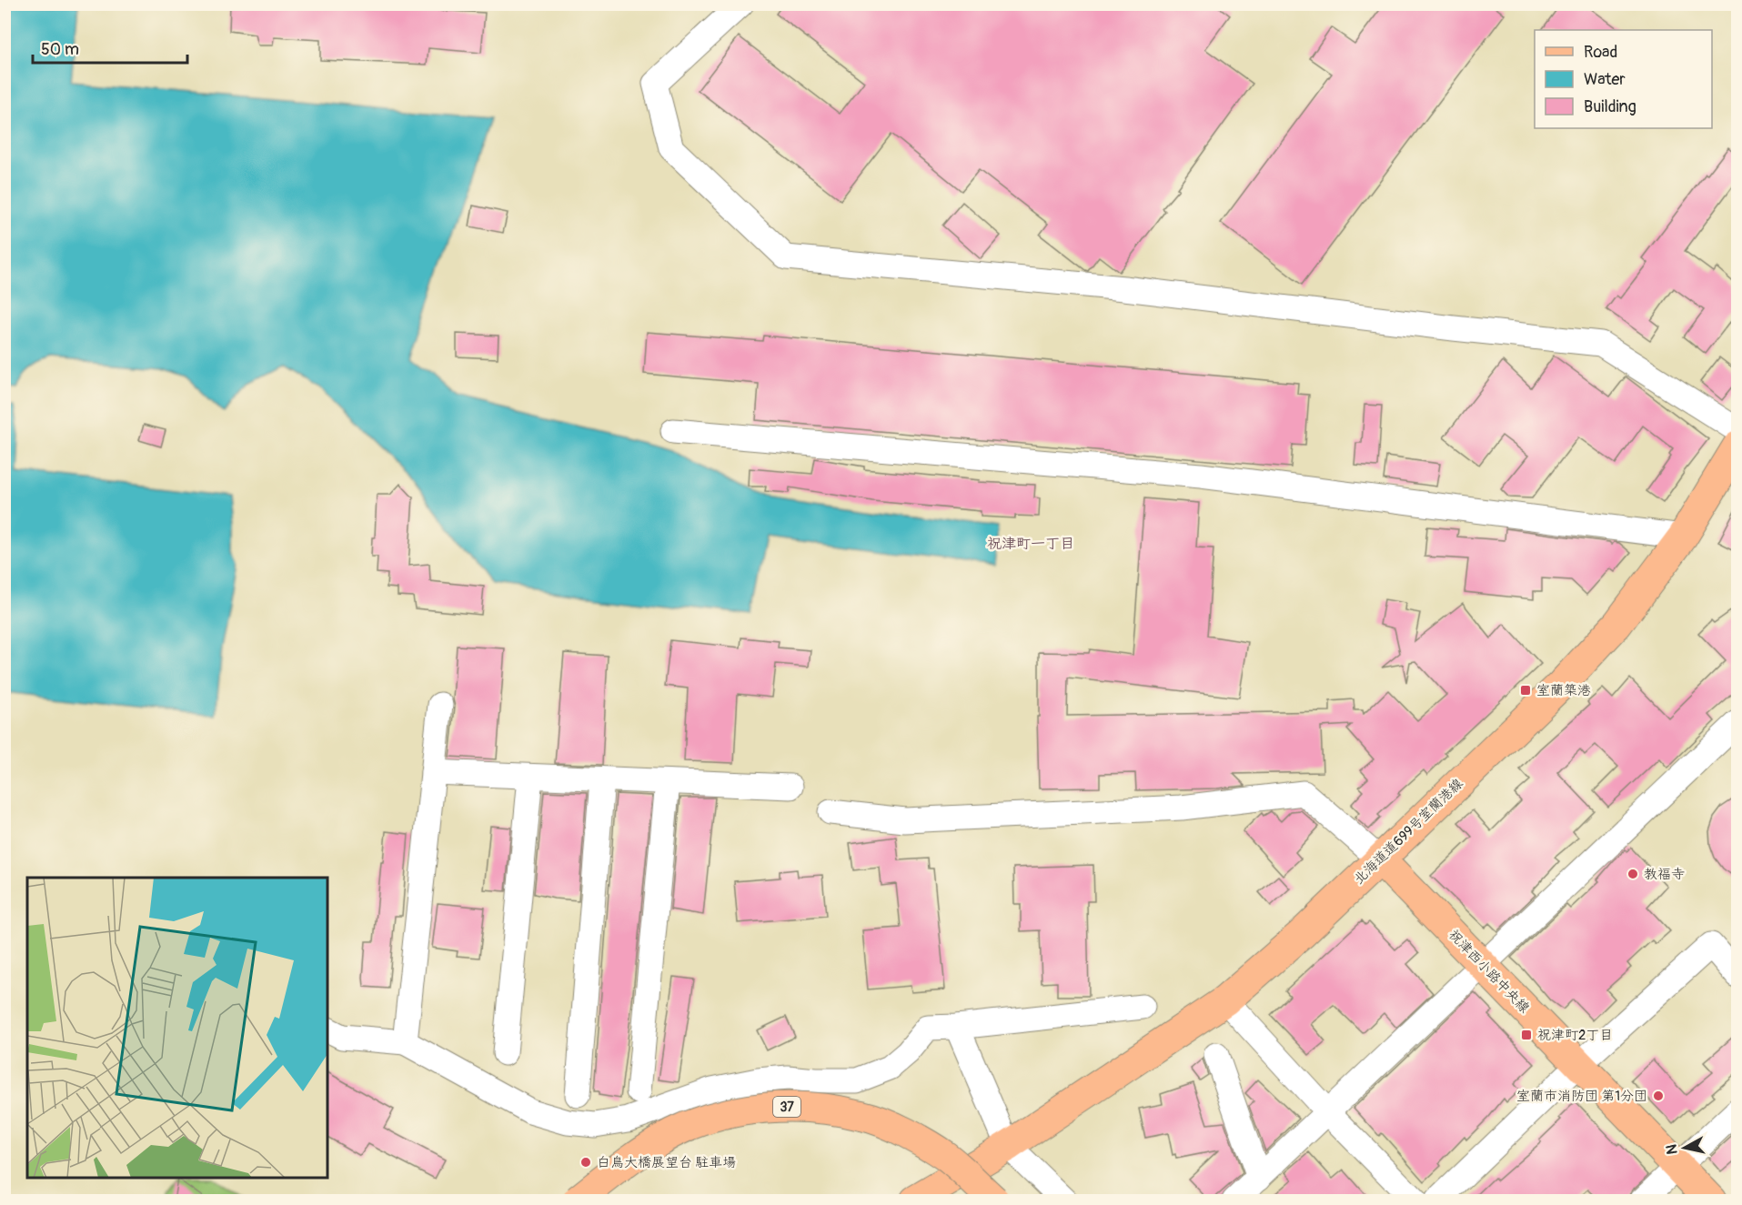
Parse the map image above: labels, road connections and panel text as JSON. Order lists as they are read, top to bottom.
{
  "streets": {
    "main road": ["北海道道699号室蘭港線", "祝津西小路中央線", "37"]
  },
  "crossings": [
    ["北海道道699号室蘭港線", "祝津西小路中央線"]
  ],
  "districts": ["祝津町一丁目"],
  "places": {
    "transit": ["室蘭築港", "祝津町2丁目"],
    "other": ["教福寺", "室蘭市消防団 第1分団", "白鳥大橋展望台 駐車場"]
  },
  "legend": ["Road", "Water", "Building"],
  "scale_bar": "50 m",
  "north": "left"
}
